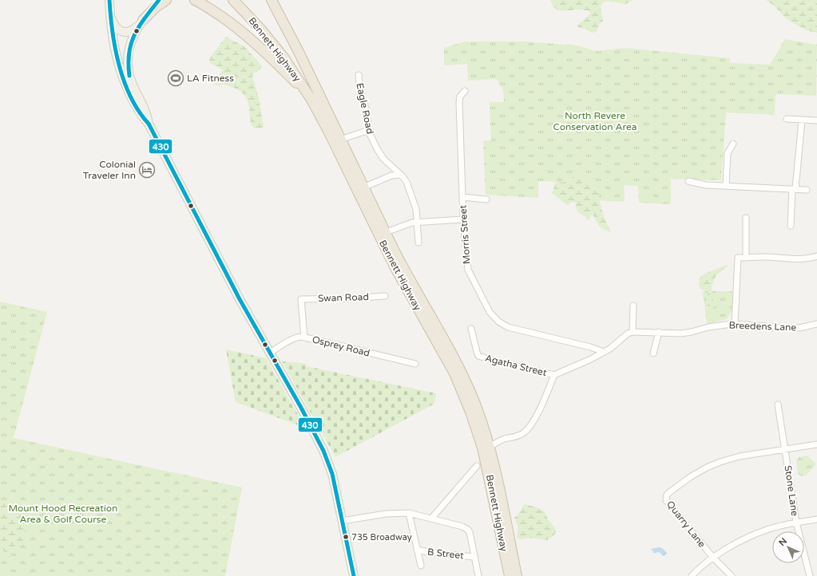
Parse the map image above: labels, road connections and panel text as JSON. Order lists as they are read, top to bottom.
{
  "streets": {
    "highway": ["Bennett Highway"],
    "street": [
      "Eagle Road",
      "Morris Street",
      "Swan Road",
      "Breedens Lane",
      "Osprey Road",
      "Agatha Street",
      "Stone Lane",
      "Quarry Lane",
      "B Street"
    ]
  },
  "crossings": [
    ["Swan Road", "Osprey Road"],
    ["Stone Lane", "Quarry Lane"]
  ],
  "parks": ["North Revere Conservation Area", "Mount Hood Recreation Area & Golf Course"],
  "places": {
    "sports": ["LA Fitness"],
    "hotel": ["Colonial Traveler Inn"],
    "other": ["735 Broadway"]
  },
  "lines": ["transit line 430"],
  "north": "top left"
}
